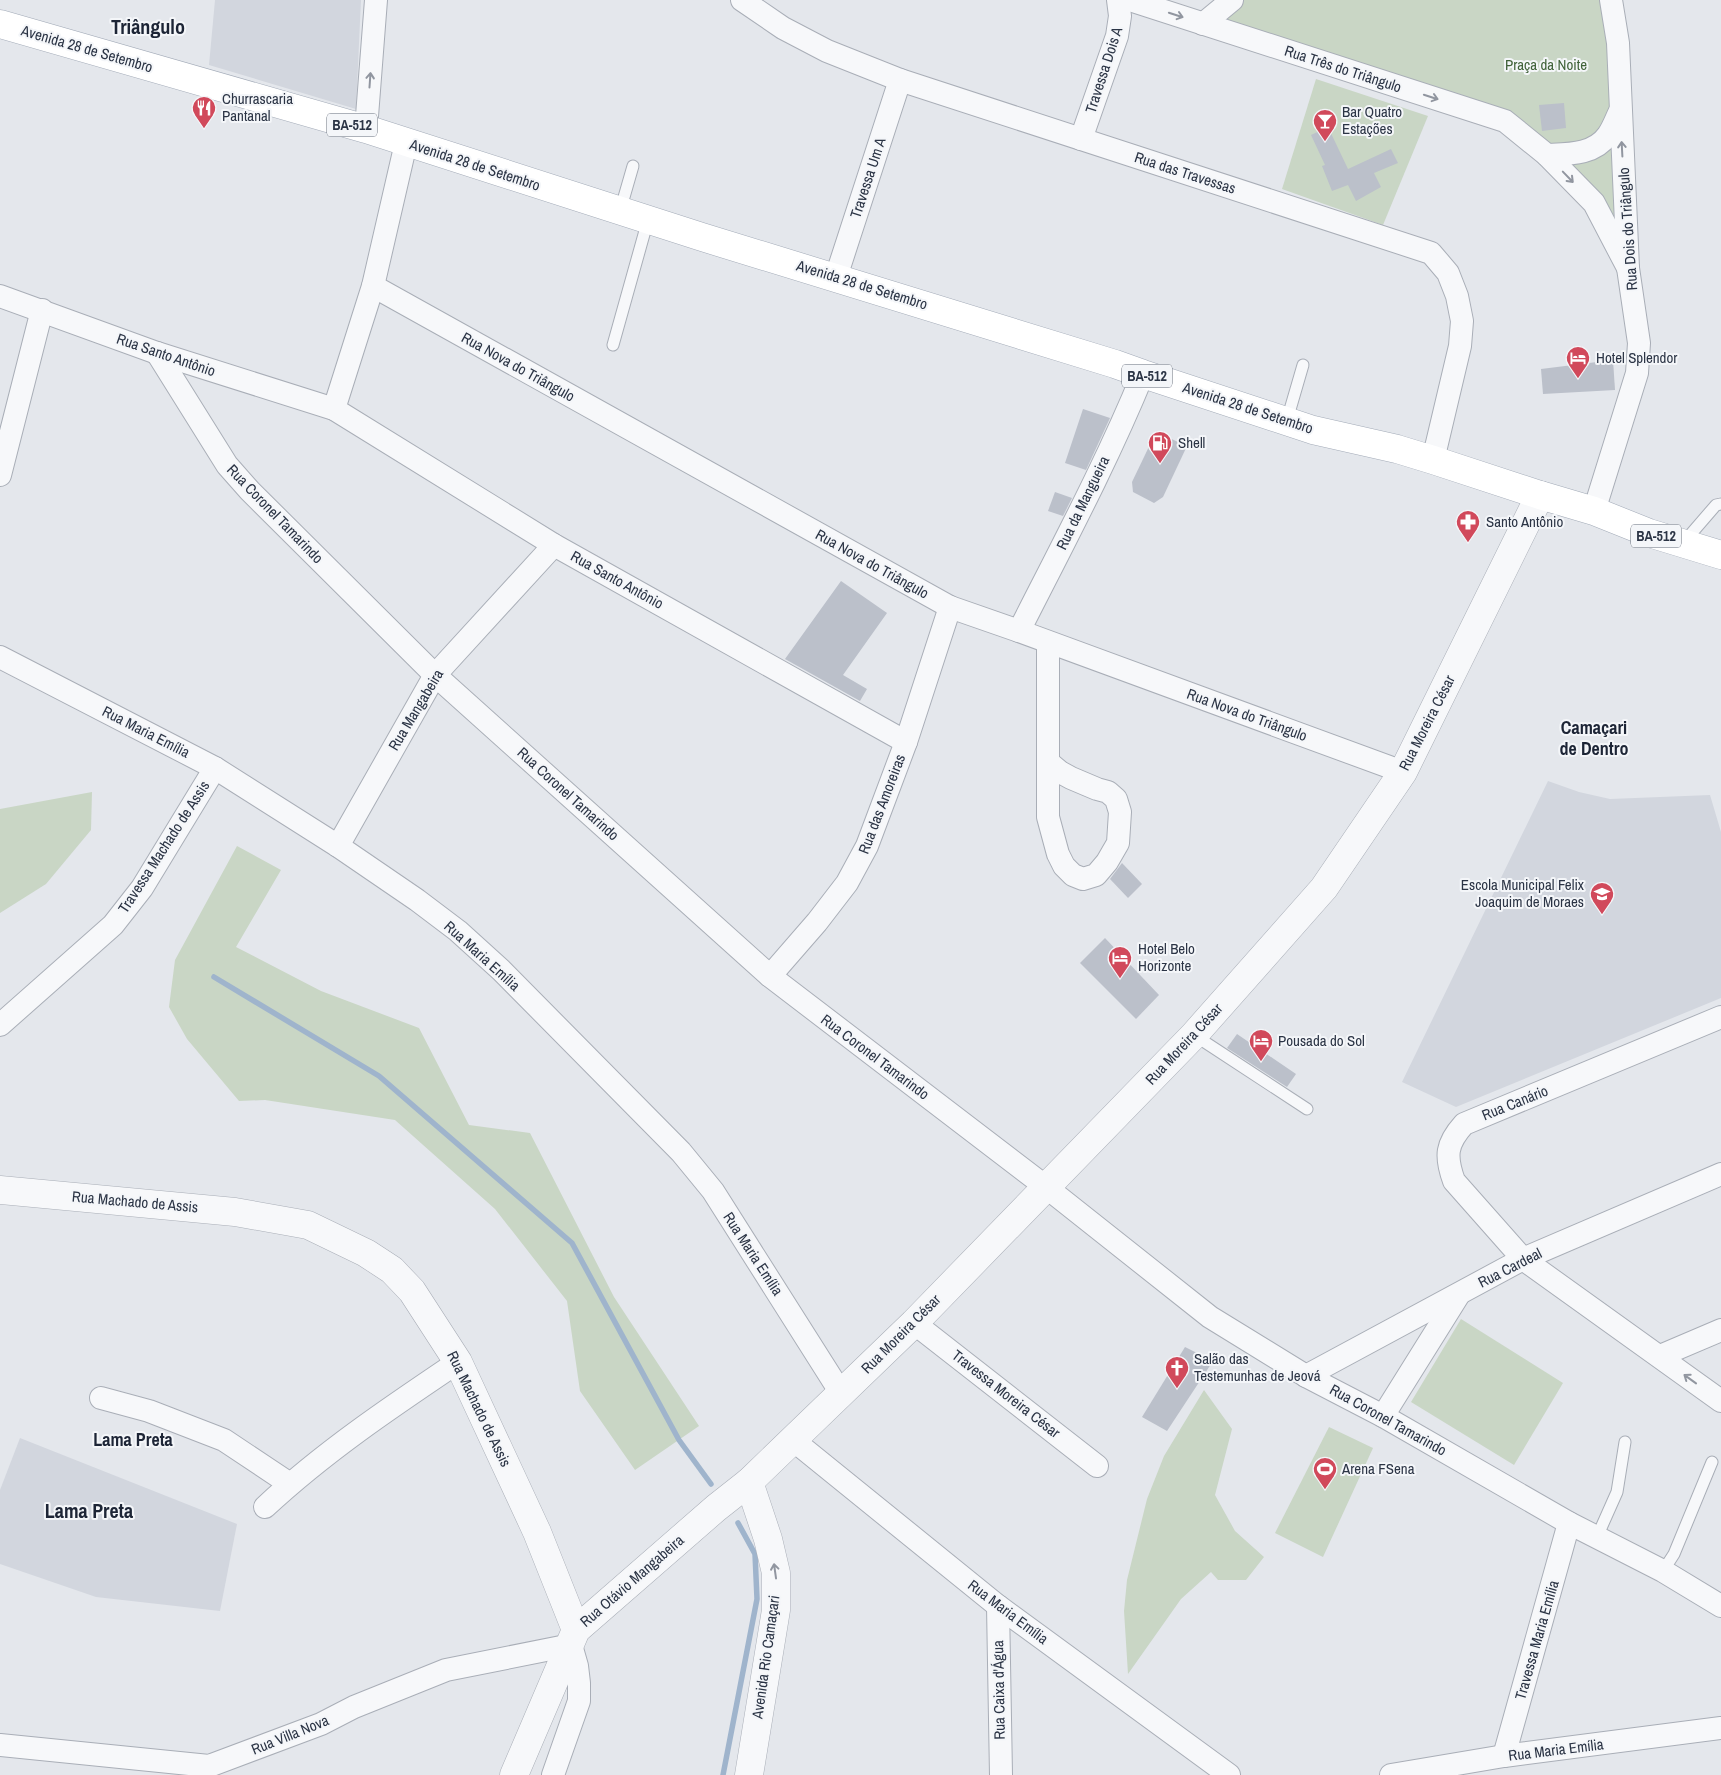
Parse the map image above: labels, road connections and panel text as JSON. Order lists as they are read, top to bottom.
{
  "streets": {
    "main road": ["Avenida 28 de Setembro", "BA-512"],
    "street": [
      "Rua Três do Triângulo",
      "Travessa Dois A",
      "Rua das Travessas",
      "Travessa Um A",
      "Rua Dois do Triângulo",
      "Rua Santo Antônio",
      "Rua Nova do Triângulo",
      "Rua da Mangueira",
      "Rua Coronel Tamarindo",
      "Rua Mangabeira",
      "Rua Moreira César",
      "Rua Maria Emília",
      "Rua das Amoreiras",
      "Travessa Machado de Assis",
      "Rua Canário",
      "Rua Machado de Assis",
      "Rua Cardeal",
      "Travessa Moreira César",
      "Rua Otávio Mangabeira",
      "Travessa Maria Emília",
      "Avenida Rio Camaçari",
      "Rua Caixa d'Água",
      "Rua Villa Nova"
    ]
  },
  "crossings": [
    ["Avenida 28 de Setembro", "Rua das Travessas"],
    ["Avenida 28 de Setembro", "Travessa Um A"],
    ["Avenida 28 de Setembro", "Rua Dois do Triângulo"],
    ["Avenida 28 de Setembro", "Rua da Mangueira"],
    ["Avenida 28 de Setembro", "Rua Moreira César"],
    ["Rua Três do Triângulo", "Rua Dois do Triângulo"],
    ["Travessa Dois A", "Rua das Travessas"],
    ["Rua das Travessas", "Travessa Um A"],
    ["Rua Santo Antônio", "Rua Coronel Tamarindo"],
    ["Rua Santo Antônio", "Rua Mangabeira"],
    ["Rua Santo Antônio", "Rua das Amoreiras"],
    ["Rua Nova do Triângulo", "Rua da Mangueira"],
    ["Rua Nova do Triângulo", "Rua Moreira César"],
    ["Rua Nova do Triângulo", "Rua das Amoreiras"],
    ["Rua Coronel Tamarindo", "Rua Mangabeira"],
    ["Rua Coronel Tamarindo", "Rua Moreira César"],
    ["Rua Coronel Tamarindo", "Rua das Amoreiras"],
    ["Rua Coronel Tamarindo", "Rua Cardeal"],
    ["Rua Coronel Tamarindo", "Travessa Maria Emília"],
    ["Rua Mangabeira", "Rua Maria Emília"],
    ["Rua Moreira César", "Rua Maria Emília"],
    ["Rua Moreira César", "Travessa Moreira César"],
    ["Rua Moreira César", "Rua Otávio Mangabeira"],
    ["Rua Moreira César", "Avenida Rio Camaçari"],
    ["Rua Maria Emília", "Travessa Machado de Assis"],
    ["Rua Maria Emília", "Travessa Maria Emília"],
    ["Rua Maria Emília", "Rua Caixa d'Água"],
    ["Rua Canário", "Rua Cardeal"],
    ["Rua Machado de Assis", "Rua Otávio Mangabeira"],
    ["Rua Machado de Assis", "Rua Villa Nova"],
    ["Rua Otávio Mangabeira", "Rua Villa Nova"]
  ],
  "one_way": ["Rua Três do Triângulo"],
  "districts": [
    "Triângulo",
    "Camaçari de Dentro",
    "Lama Preta",
    "Lama Preta"
  ],
  "parks": ["Praça da Noite"],
  "places": {
    "restaurant": ["Churrascaria Pantanal"],
    "bar": ["Bar Quatro Estações"],
    "hotel": ["Hotel Splendor", "Hotel Belo Horizonte", "Pousada do Sol"],
    "fuel station": ["Shell"],
    "pharmacy": ["Santo Antônio"],
    "school or university": ["Escola Municipal Felix Joaquim de Moraes"],
    "church": ["Salão das Testemunhas de Jeová"],
    "sports": ["Arena FSena"]
  }
}
